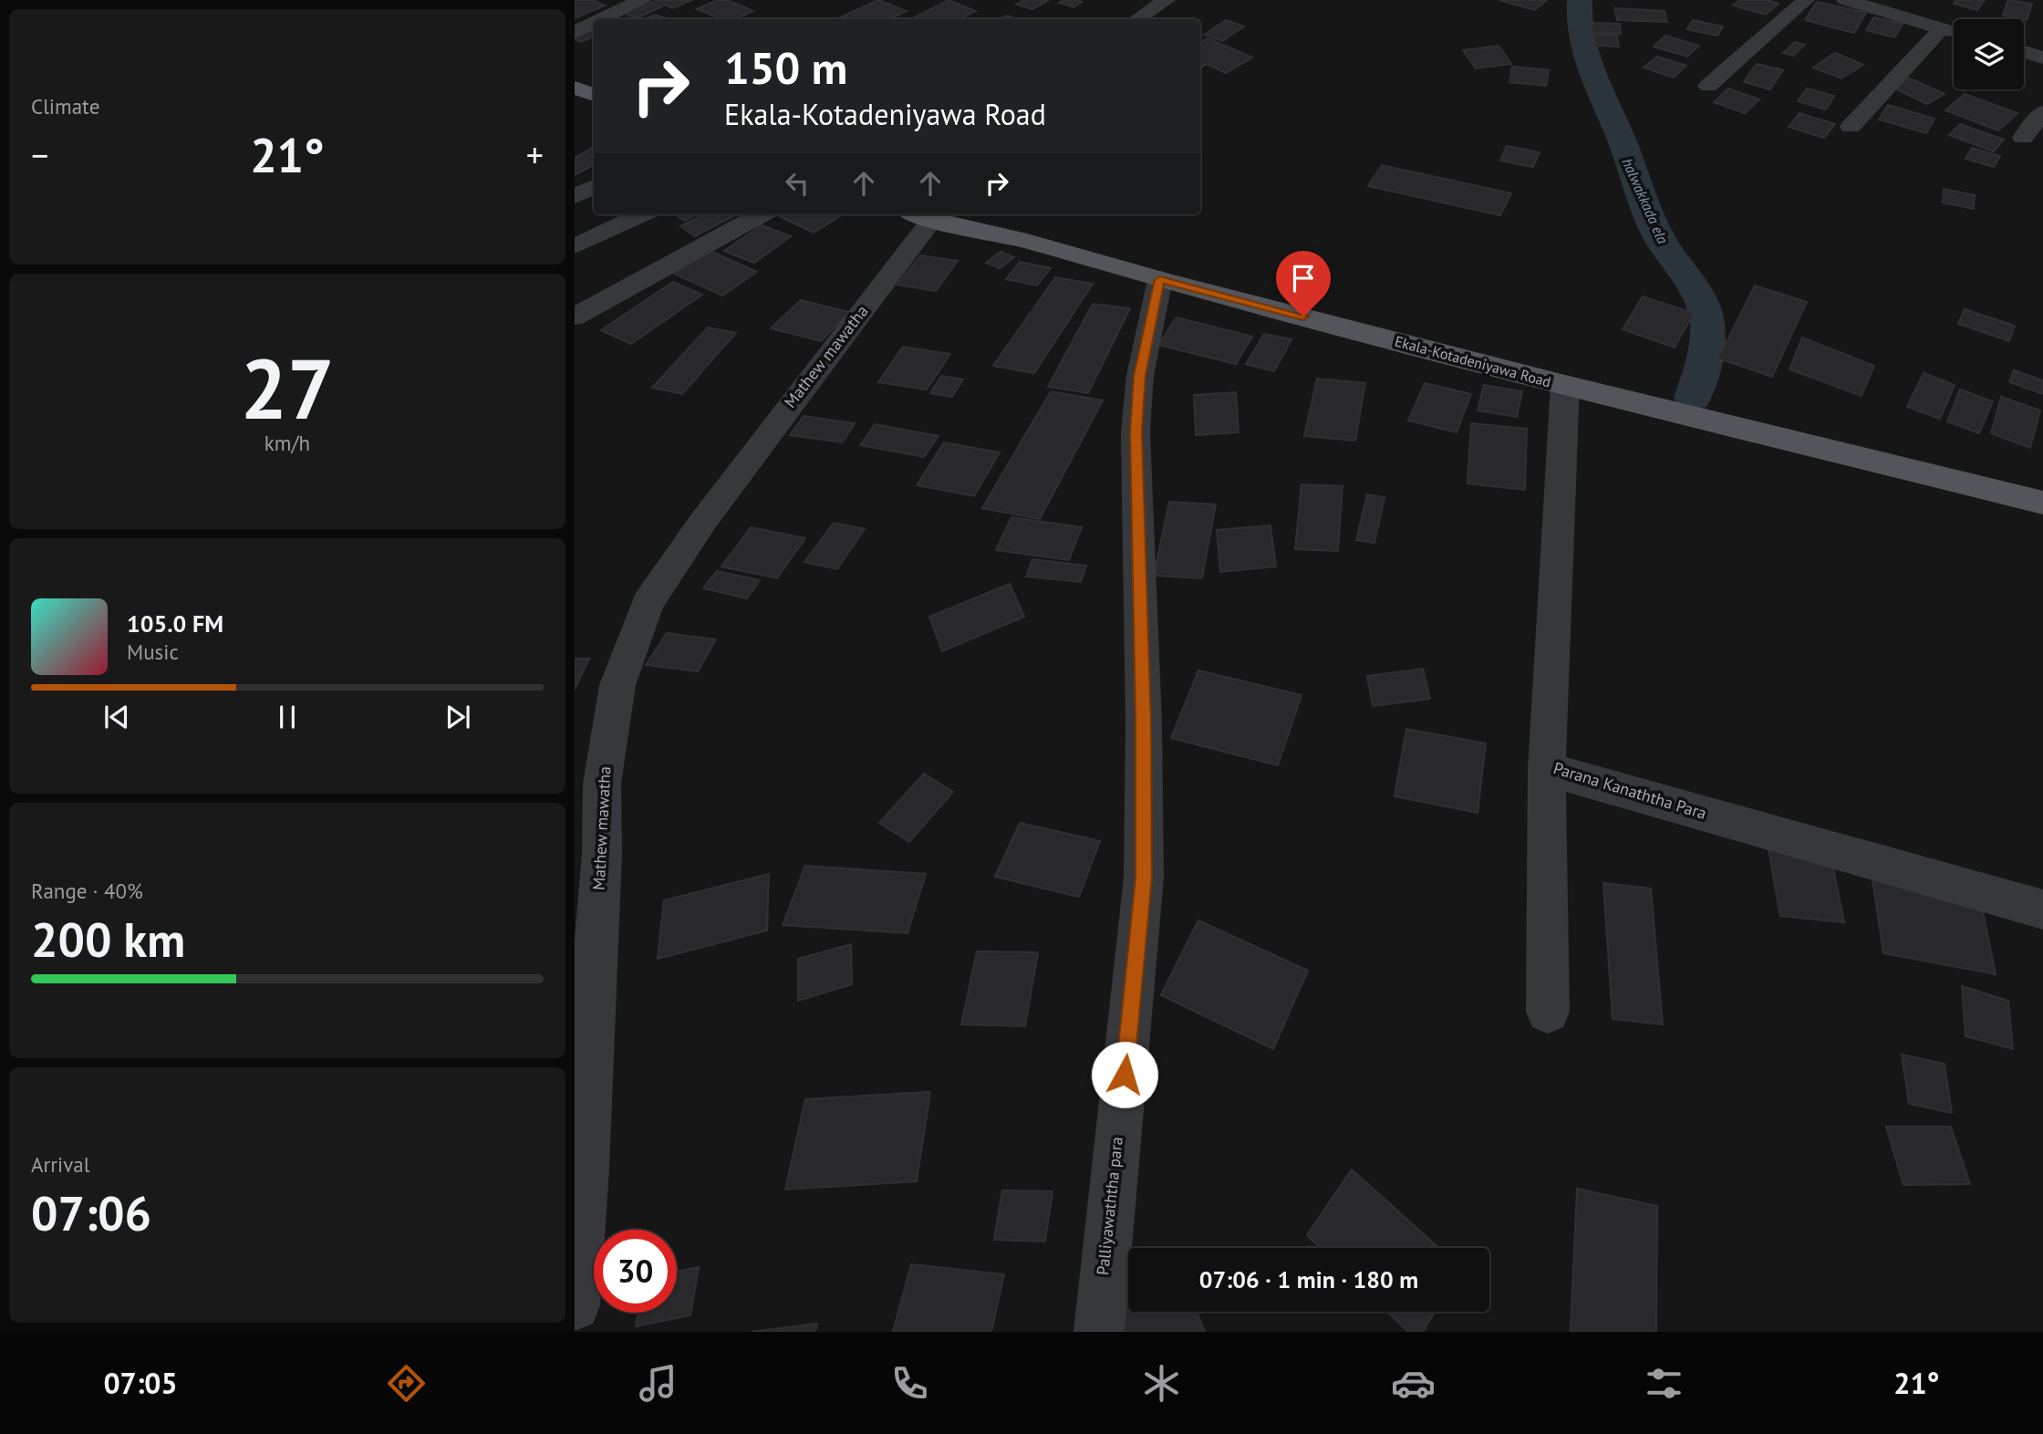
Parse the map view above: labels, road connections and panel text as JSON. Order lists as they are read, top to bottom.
{
  "streets": {
    "main road": ["Ekala-Kotadeniyawa Road"],
    "street": ["Mathew mawatha", "Parana Kanaththa Para", "Palliyawaththa para"]
  },
  "crossings": [
    ["Mathew mawatha", "Ekala-Kotadeniyawa Road"],
    ["Ekala-Kotadeniyawa Road", "Parana Kanaththa Para"],
    ["Ekala-Kotadeniyawa Road", "Palliyawaththa para"]
  ],
  "water": ["halwakkada ela"],
  "page": {
    "tile": [
      "Climate",
      ["27", "km/h"],
      ["Range · 40%", "200 km"],
      ["Arrival", "07:06"]
    ],
    "turn": ["150 m", "Ekala-Kotadeniyawa Road"],
    "heat": ["−", "21°", "+"],
    "song": ["105.0 FM", "Music"],
    "limit": "30",
    "trip": "07:06 · 1 min · 180 m",
    "tabs": ["07:05", "21°"]
  }
}
